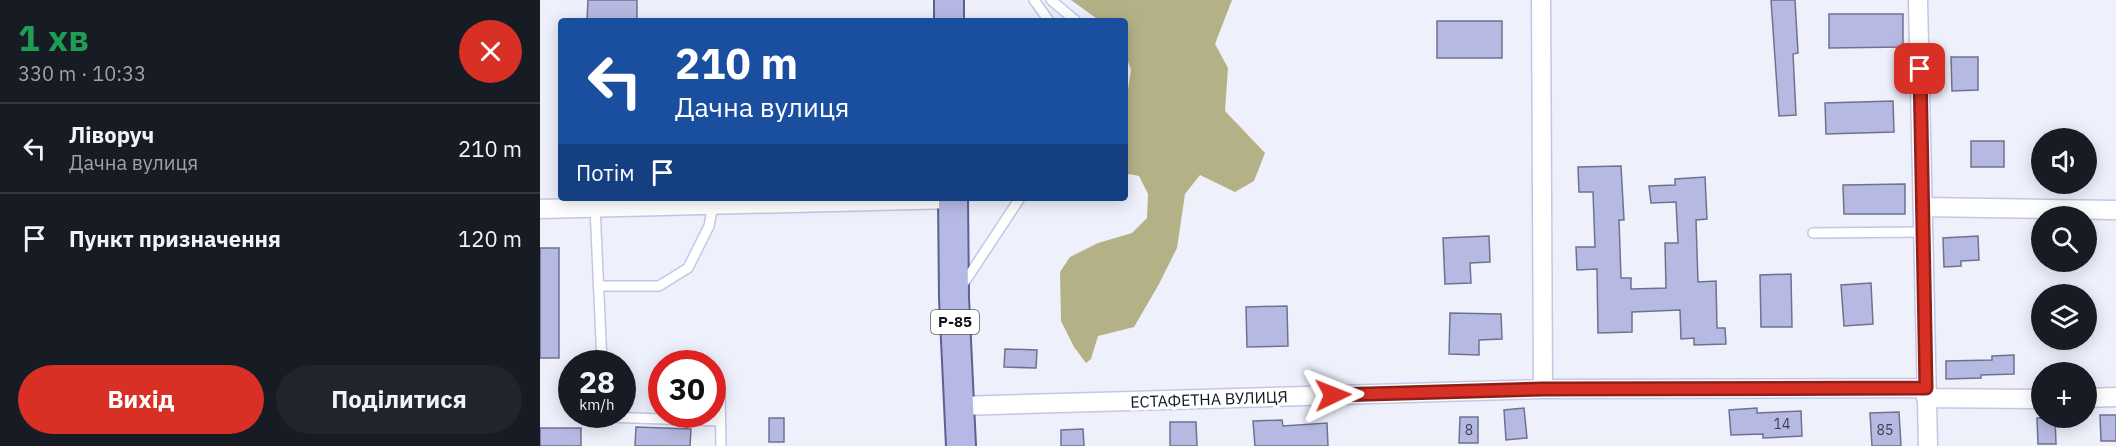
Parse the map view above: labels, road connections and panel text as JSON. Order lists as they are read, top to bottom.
{
  "streets": {
    "main road": ["Р-85"],
    "street": ["ЕСТАФЕТНА ВУЛИЦЯ"]
  },
  "crossings": [
    ["Р-85", "ЕСТАФЕТНА ВУЛИЦЯ"]
  ],
  "house_numbers": ["14", "8", "85"],
  "page": {
    "heading": ["1 хв", "330 m · 10:33"],
    "turn": ["210 m", "Дачна вулиця"],
    "list": [
      {
        "name": "Ліворуч",
        "note": "Дачна вулиця",
        "value": "210 m"
      },
      {
        "name": "Пункт призначення",
        "value": "120 m"
      }
    ],
    "map_buttons": "+",
    "then": "Потім",
    "speed": "28 km/h",
    "limit": "30",
    "buttons": ["Вихід", "Поділитися"]
  }
}
